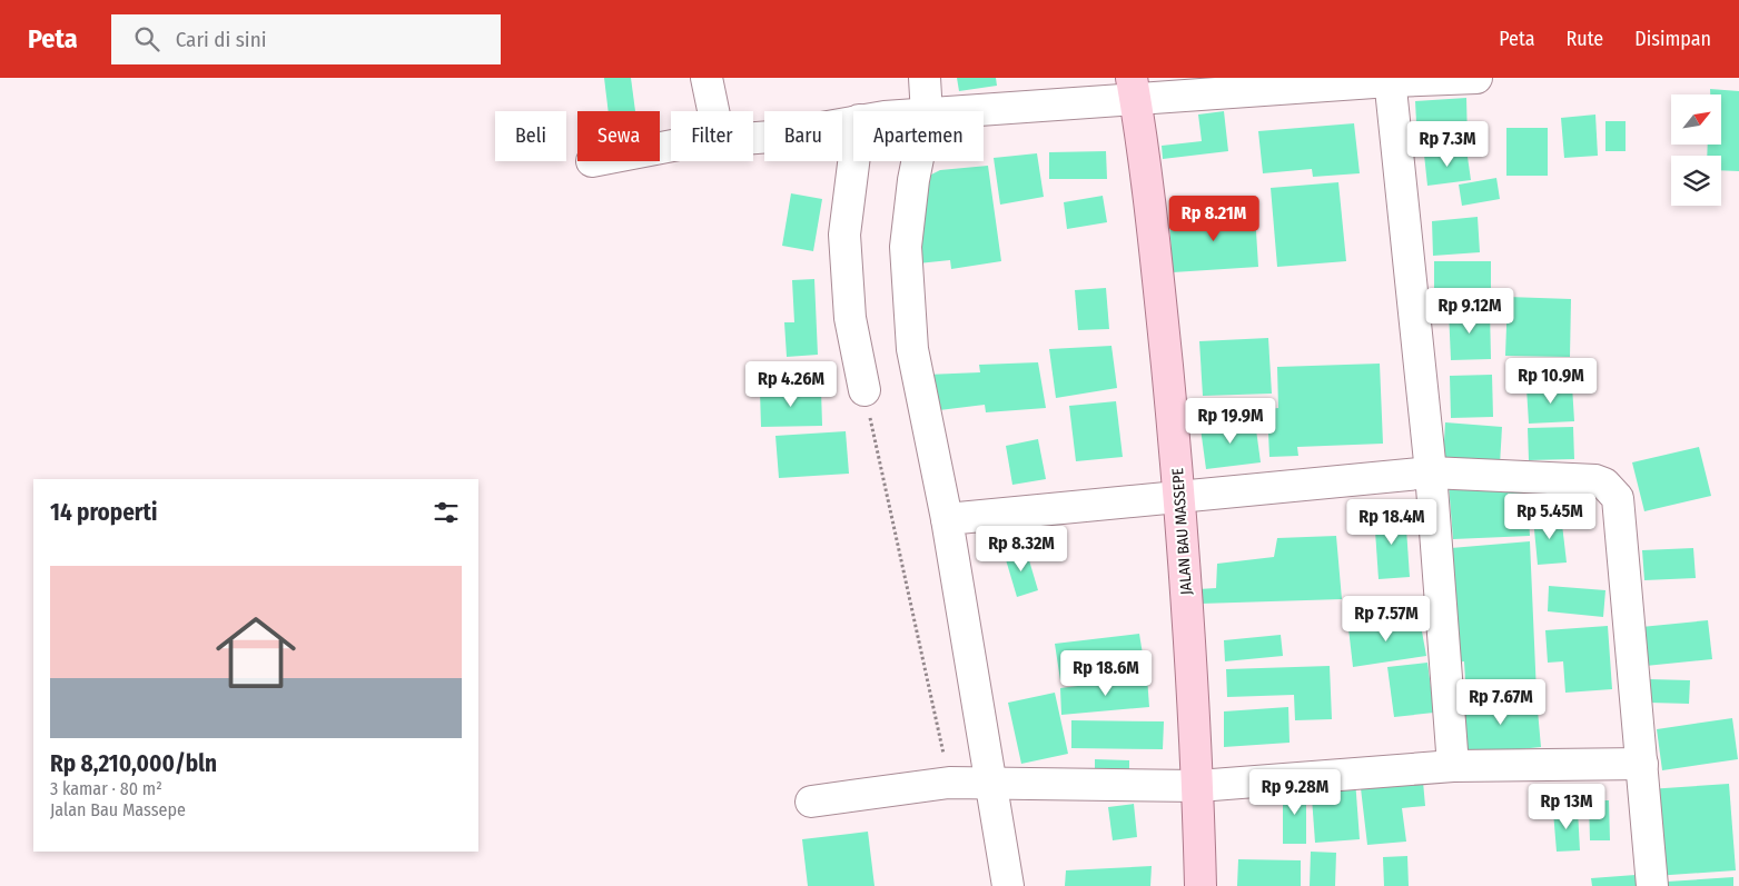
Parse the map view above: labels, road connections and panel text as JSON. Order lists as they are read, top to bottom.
{
  "streets": {
    "main road": ["JALAN BAU MASSEPE"]
  },
  "north": "top right",
  "page": {
    "header": "Peta",
    "search": "Cari di sini",
    "nav": ["Peta", "Rute", "Disimpan"],
    "chip": [
      "Beli",
      "Sewa",
      "Filter",
      "Baru",
      "Apartemen"
    ],
    "price": [
      "Rp 7.3M",
      "Rp 8.21M",
      "Rp 9.12M",
      "Rp 10.9M",
      "Rp 4.26M",
      "Rp 19.9M",
      "Rp 5.45M",
      "Rp 18.4M",
      "Rp 8.32M",
      "Rp 7.57M",
      "Rp 18.6M",
      "Rp 7.67M",
      "Rp 9.28M",
      "Rp 13M"
    ],
    "heading": "14 properti",
    "list": [
      {
        "name": "Rp 8,210,000/bln",
        "note": "3 kamar · 80 m² · Jalan Bau Massepe"
      }
    ]
  }
}
